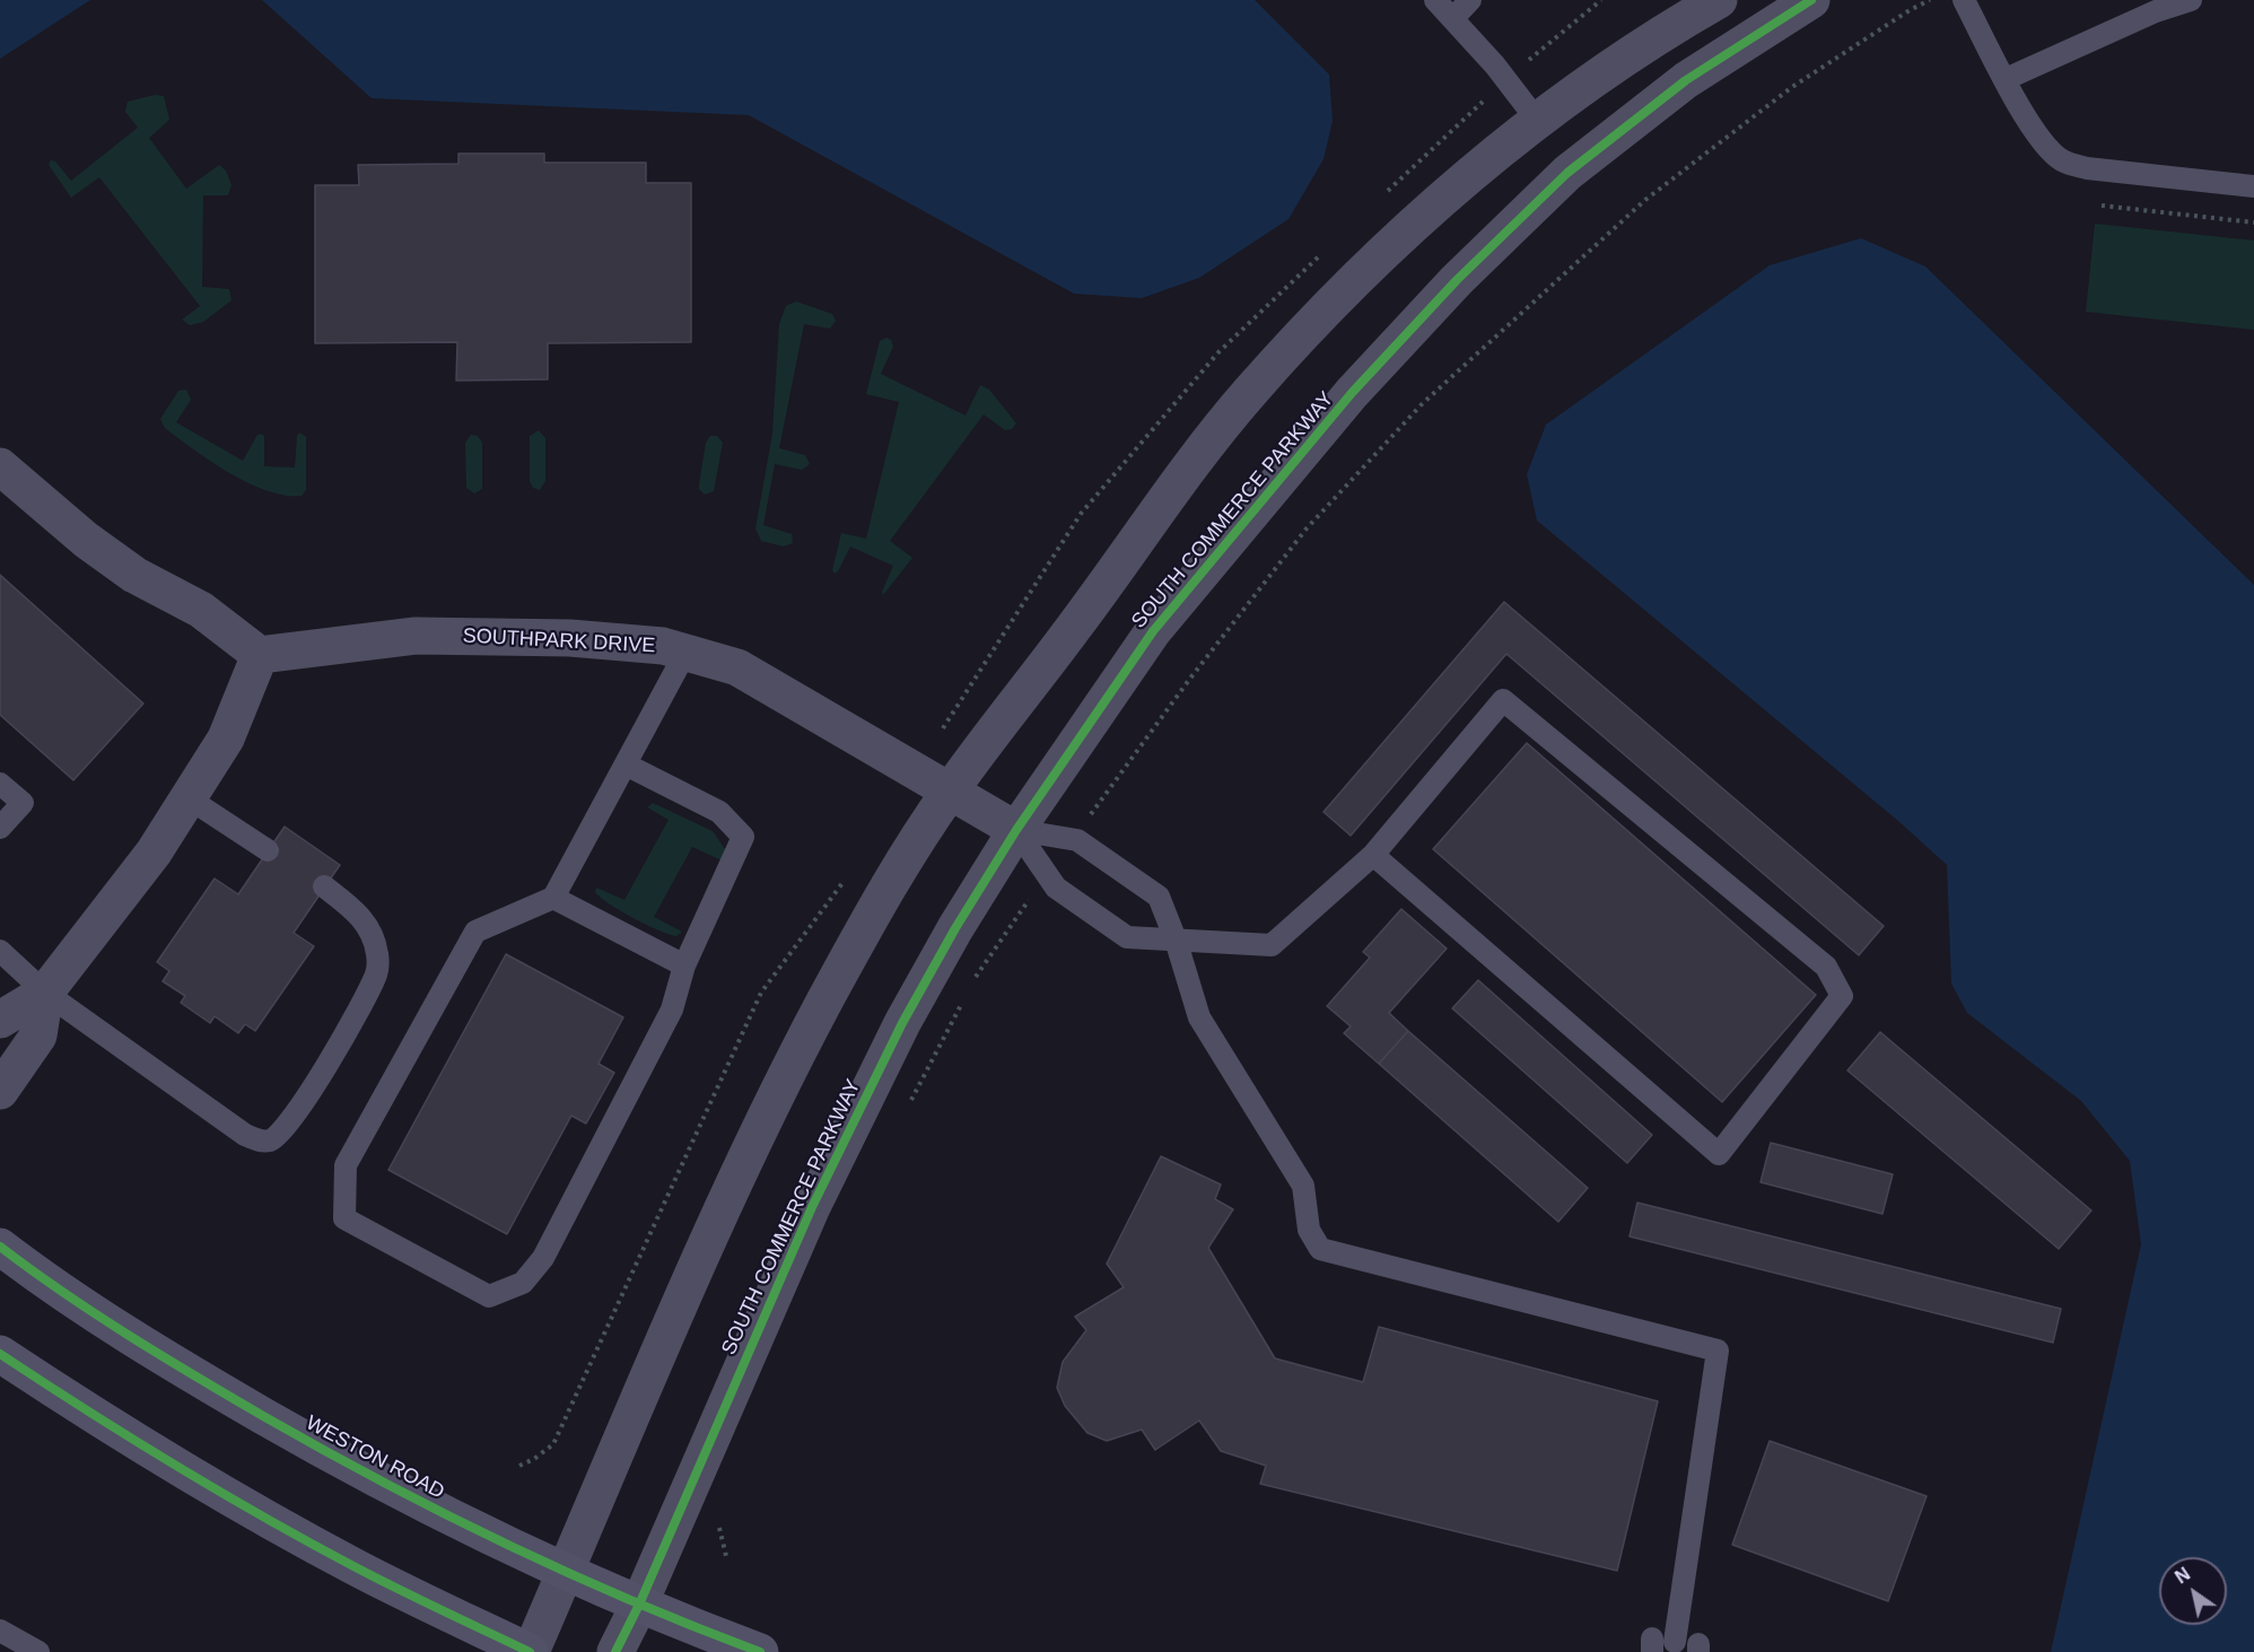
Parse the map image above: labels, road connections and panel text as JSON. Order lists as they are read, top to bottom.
{
  "streets": {
    "main road": ["WESTON ROAD"],
    "street": ["SOUTH COMMERCE PARKWAY", "SOUTHPARK DRIVE"]
  },
  "crossings": [
    ["SOUTH COMMERCE PARKWAY", "SOUTHPARK DRIVE"],
    ["SOUTH COMMERCE PARKWAY", "WESTON ROAD"]
  ],
  "north": "top left"
}
